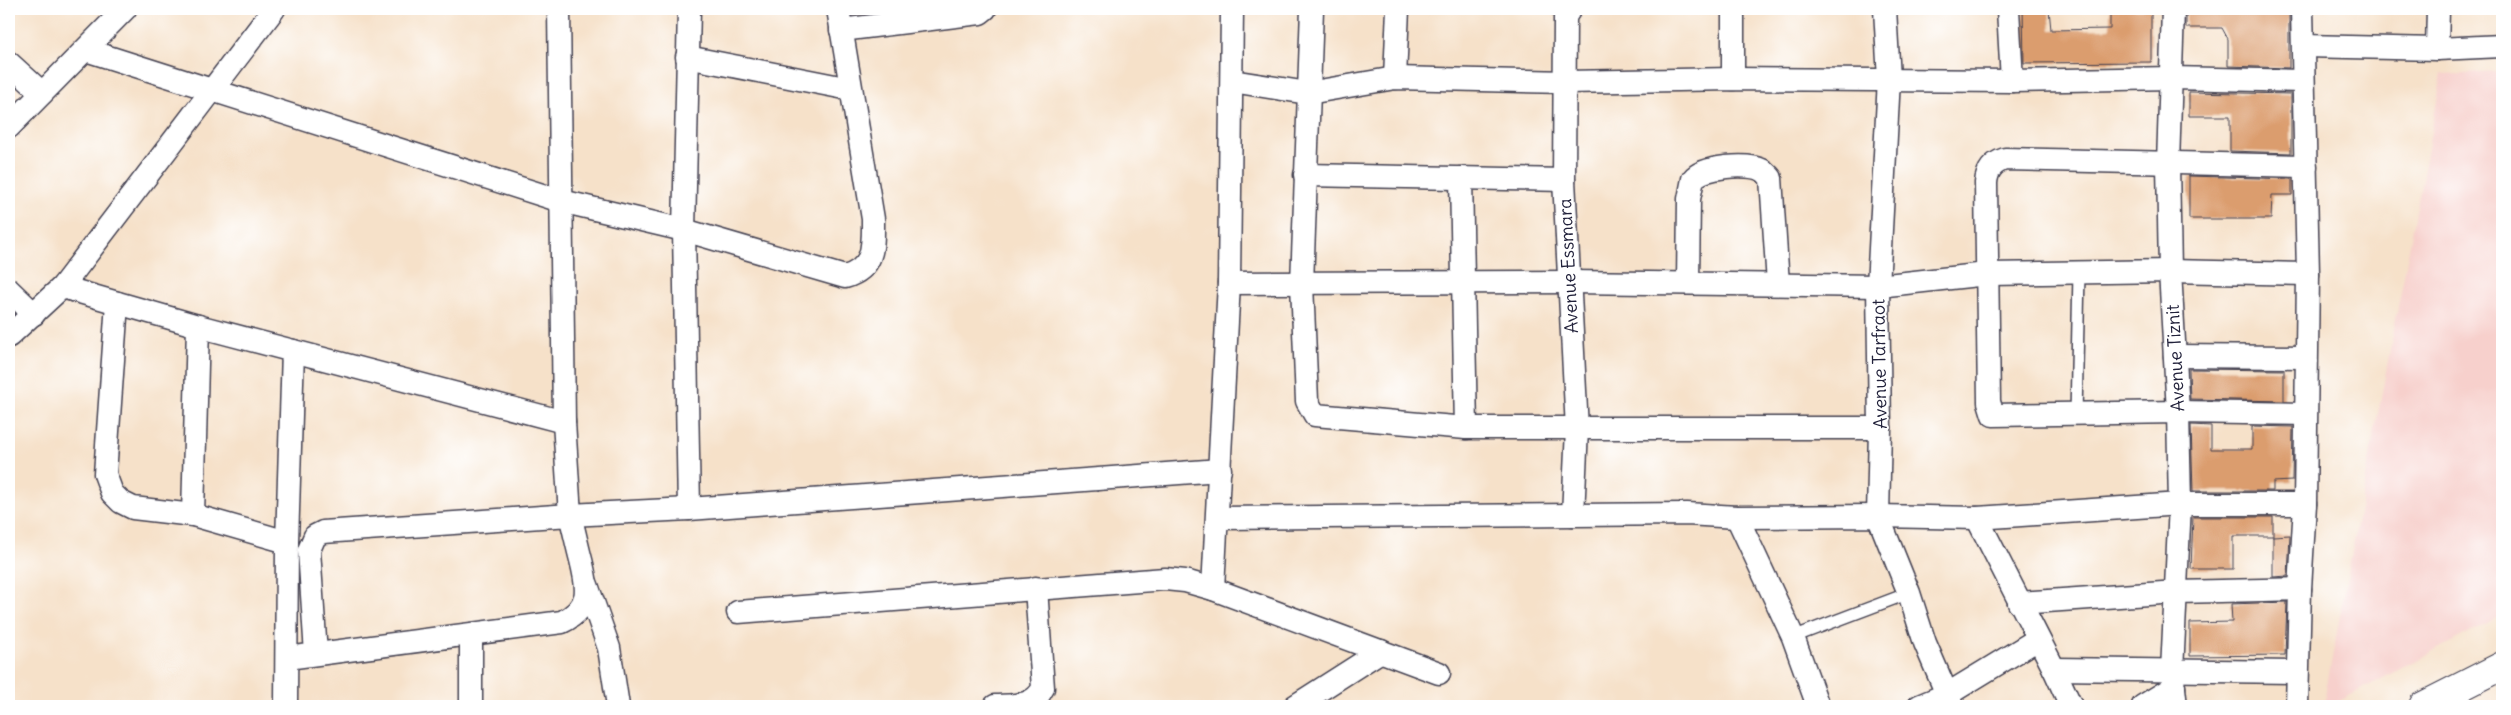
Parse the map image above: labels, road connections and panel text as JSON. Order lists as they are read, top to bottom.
{
  "streets": {
    "street": ["Avenue Essmara", "Avenue Tiznit", "Avenue Tarfraot"]
  }
}
